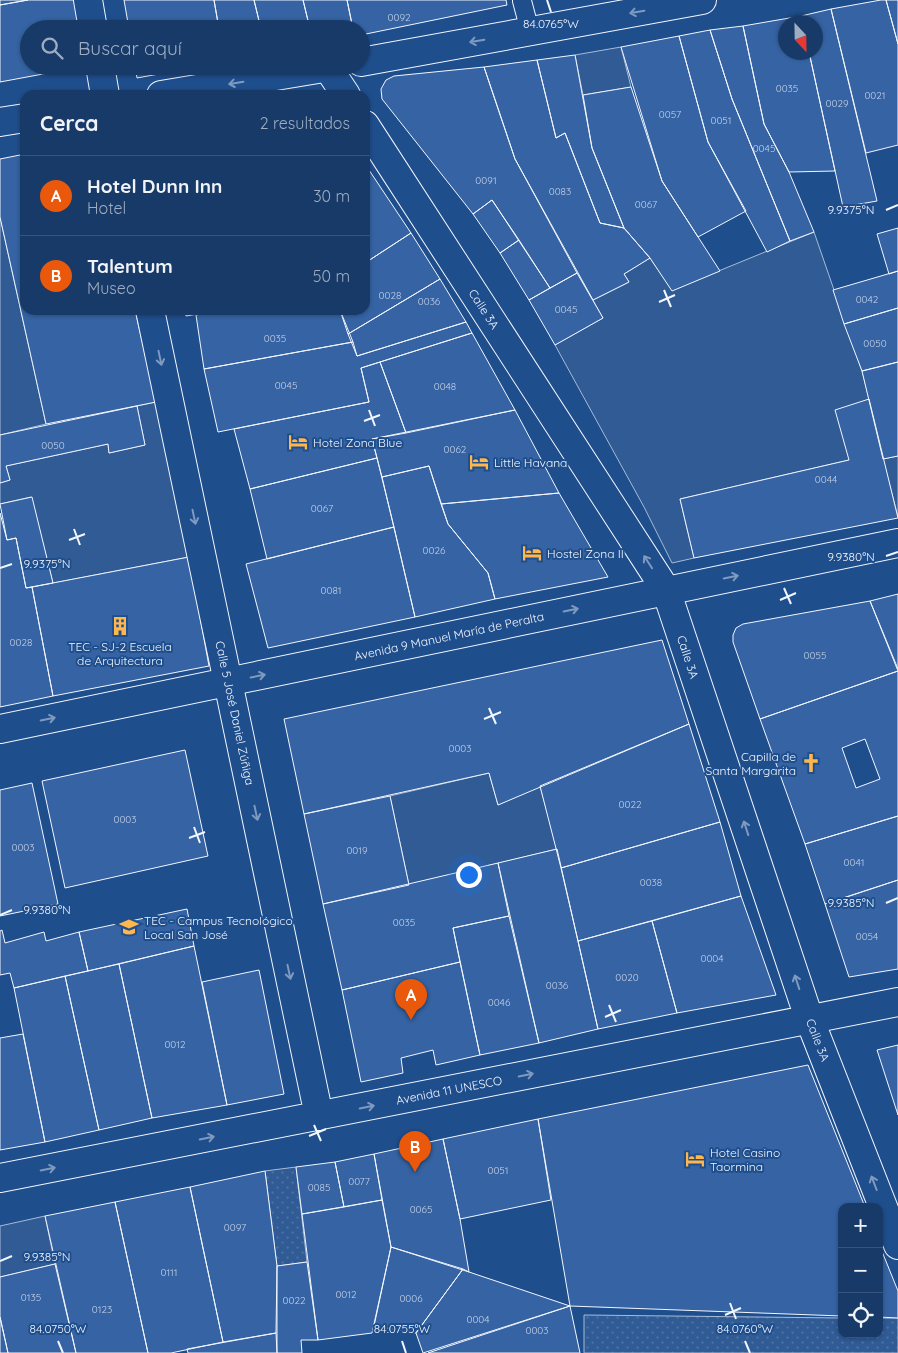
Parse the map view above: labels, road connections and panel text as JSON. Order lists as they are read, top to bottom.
{
  "streets": {
    "street": [
      "Calle 3A",
      "Avenida 9 Manuel María de Peralta",
      "Calle 5 José Daniel Zúñiga",
      "Avenida 11 UNESCO"
    ]
  },
  "crossings": [
    ["Calle 3A", "Avenida 9 Manuel María de Peralta"],
    ["Calle 3A", "Avenida 11 UNESCO"],
    ["Avenida 9 Manuel María de Peralta", "Calle 5 José Daniel Zúñiga"],
    ["Calle 5 José Daniel Zúñiga", "Avenida 11 UNESCO"]
  ],
  "one_way": [
    "Calle 3A",
    "Avenida 9 Manuel María de Peralta",
    "Calle 5 José Daniel Zúñiga",
    "Avenida 11 UNESCO"
  ],
  "places": {
    "hotel": [
      "Hotel Zona Blue",
      "Little Havana",
      "Hostel Zona II",
      "Hotel Casino Taormina"
    ],
    "building": ["TEC - SJ-2 Escuela de Arquitectura"],
    "church": ["Capilla de Santa Margarita"],
    "school or university": ["TEC - Campus Tecnológico Local San José"]
  },
  "house_numbers": [
    "0092",
    "0035",
    "0021",
    "0029",
    "0057",
    "0051",
    "0045",
    "0091",
    "0083",
    "0067",
    "0028",
    "0042",
    "0036",
    "0045",
    "0035",
    "0050",
    "0045",
    "0048",
    "0050",
    "0062",
    "0044",
    "0067",
    "0026",
    "0081",
    "0028",
    "0055",
    "0003",
    "0022",
    "0003",
    "0003",
    "0019",
    "0041",
    "0038",
    "0035",
    "0054",
    "0004",
    "0020",
    "0036",
    "0046",
    "0012",
    "0051",
    "0077",
    "0085",
    "0065",
    "0097",
    "0111",
    "0012",
    "0135",
    "0006",
    "0022",
    "0123",
    "0004",
    "0003"
  ],
  "north": "bottom",
  "page": {
    "search": "Buscar aquí",
    "heading": ["Cerca", "2 resultados"],
    "list": [
      {
        "mark": "A",
        "name": "Hotel Dunn Inn",
        "note": "Hotel",
        "value": "30 m"
      },
      {
        "mark": "B",
        "name": "Talentum",
        "note": "Museo",
        "value": "50 m"
      }
    ],
    "pins": ["A", "B"],
    "map_buttons": ["+", "−"]
  },
  "coordinates": [
    "84.0765°W",
    "9.9375°N",
    "9.9380°N",
    "9.9385°N",
    "84.0750°W",
    "84.0755°W",
    "84.0760°W"
  ]
}
